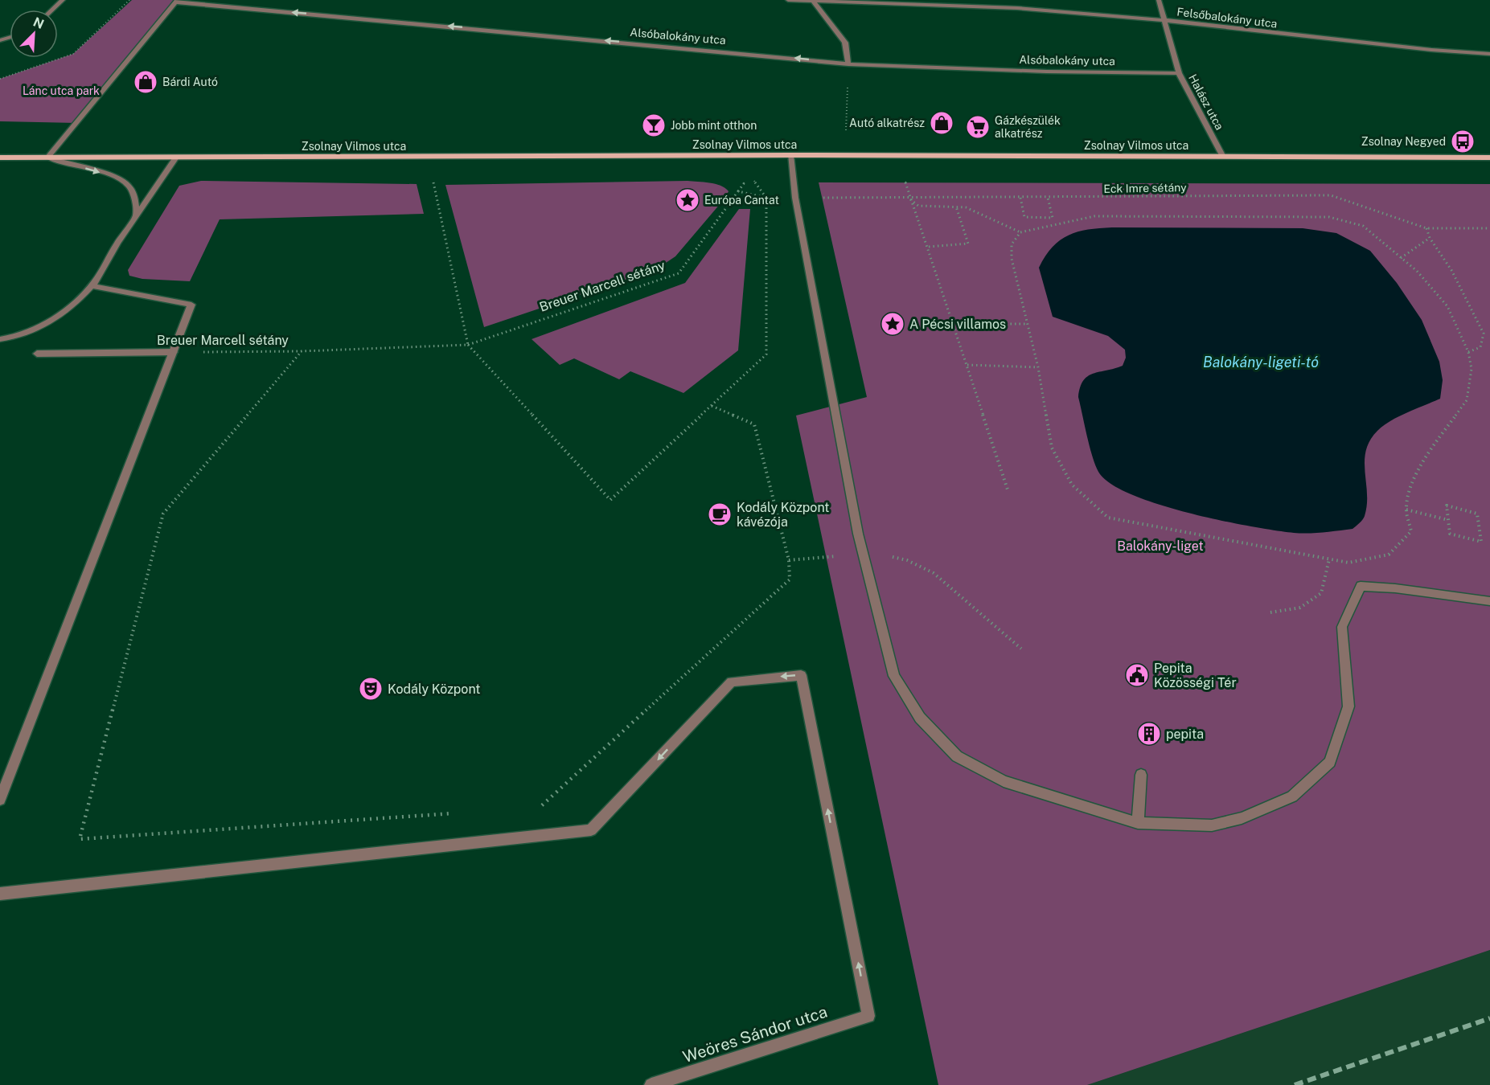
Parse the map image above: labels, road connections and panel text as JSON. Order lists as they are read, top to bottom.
{
  "streets": {
    "main road": ["Zsolnay Vilmos utca"],
    "street": [
      "Felsőbalokány utca",
      "Alsóbalokány utca",
      "Halász utca",
      "Breuer Marcell sétány",
      "Weöres Sándor utca"
    ],
    "path": ["Eck Imre sétány"]
  },
  "crossings": [
    ["Felsőbalokány utca", "Halász utca"],
    ["Alsóbalokány utca", "Halász utca"],
    ["Halász utca", "Zsolnay Vilmos utca"]
  ],
  "one_way": ["Alsóbalokány utca"],
  "water": ["Balokány-ligeti-tó"],
  "parks": ["Lánc utca park", "Balokány-liget"],
  "places": {
    "shop": ["Bárdi Autó", "Autó alkatrész"],
    "bar": ["Jobb mint otthon"],
    "supermarket": ["Gázkészülék alkatrész"],
    "bus stop": ["Zsolnay Negyed"],
    "place": ["Európa Cantat", "A Pécsi villamos"],
    "cafe": ["Kodály Központ kávézója"],
    "public building": ["Pepita Közösségi Tér"],
    "theatre": ["Kodály Központ"],
    "building": ["pepita"]
  },
  "north": "top right"
}
